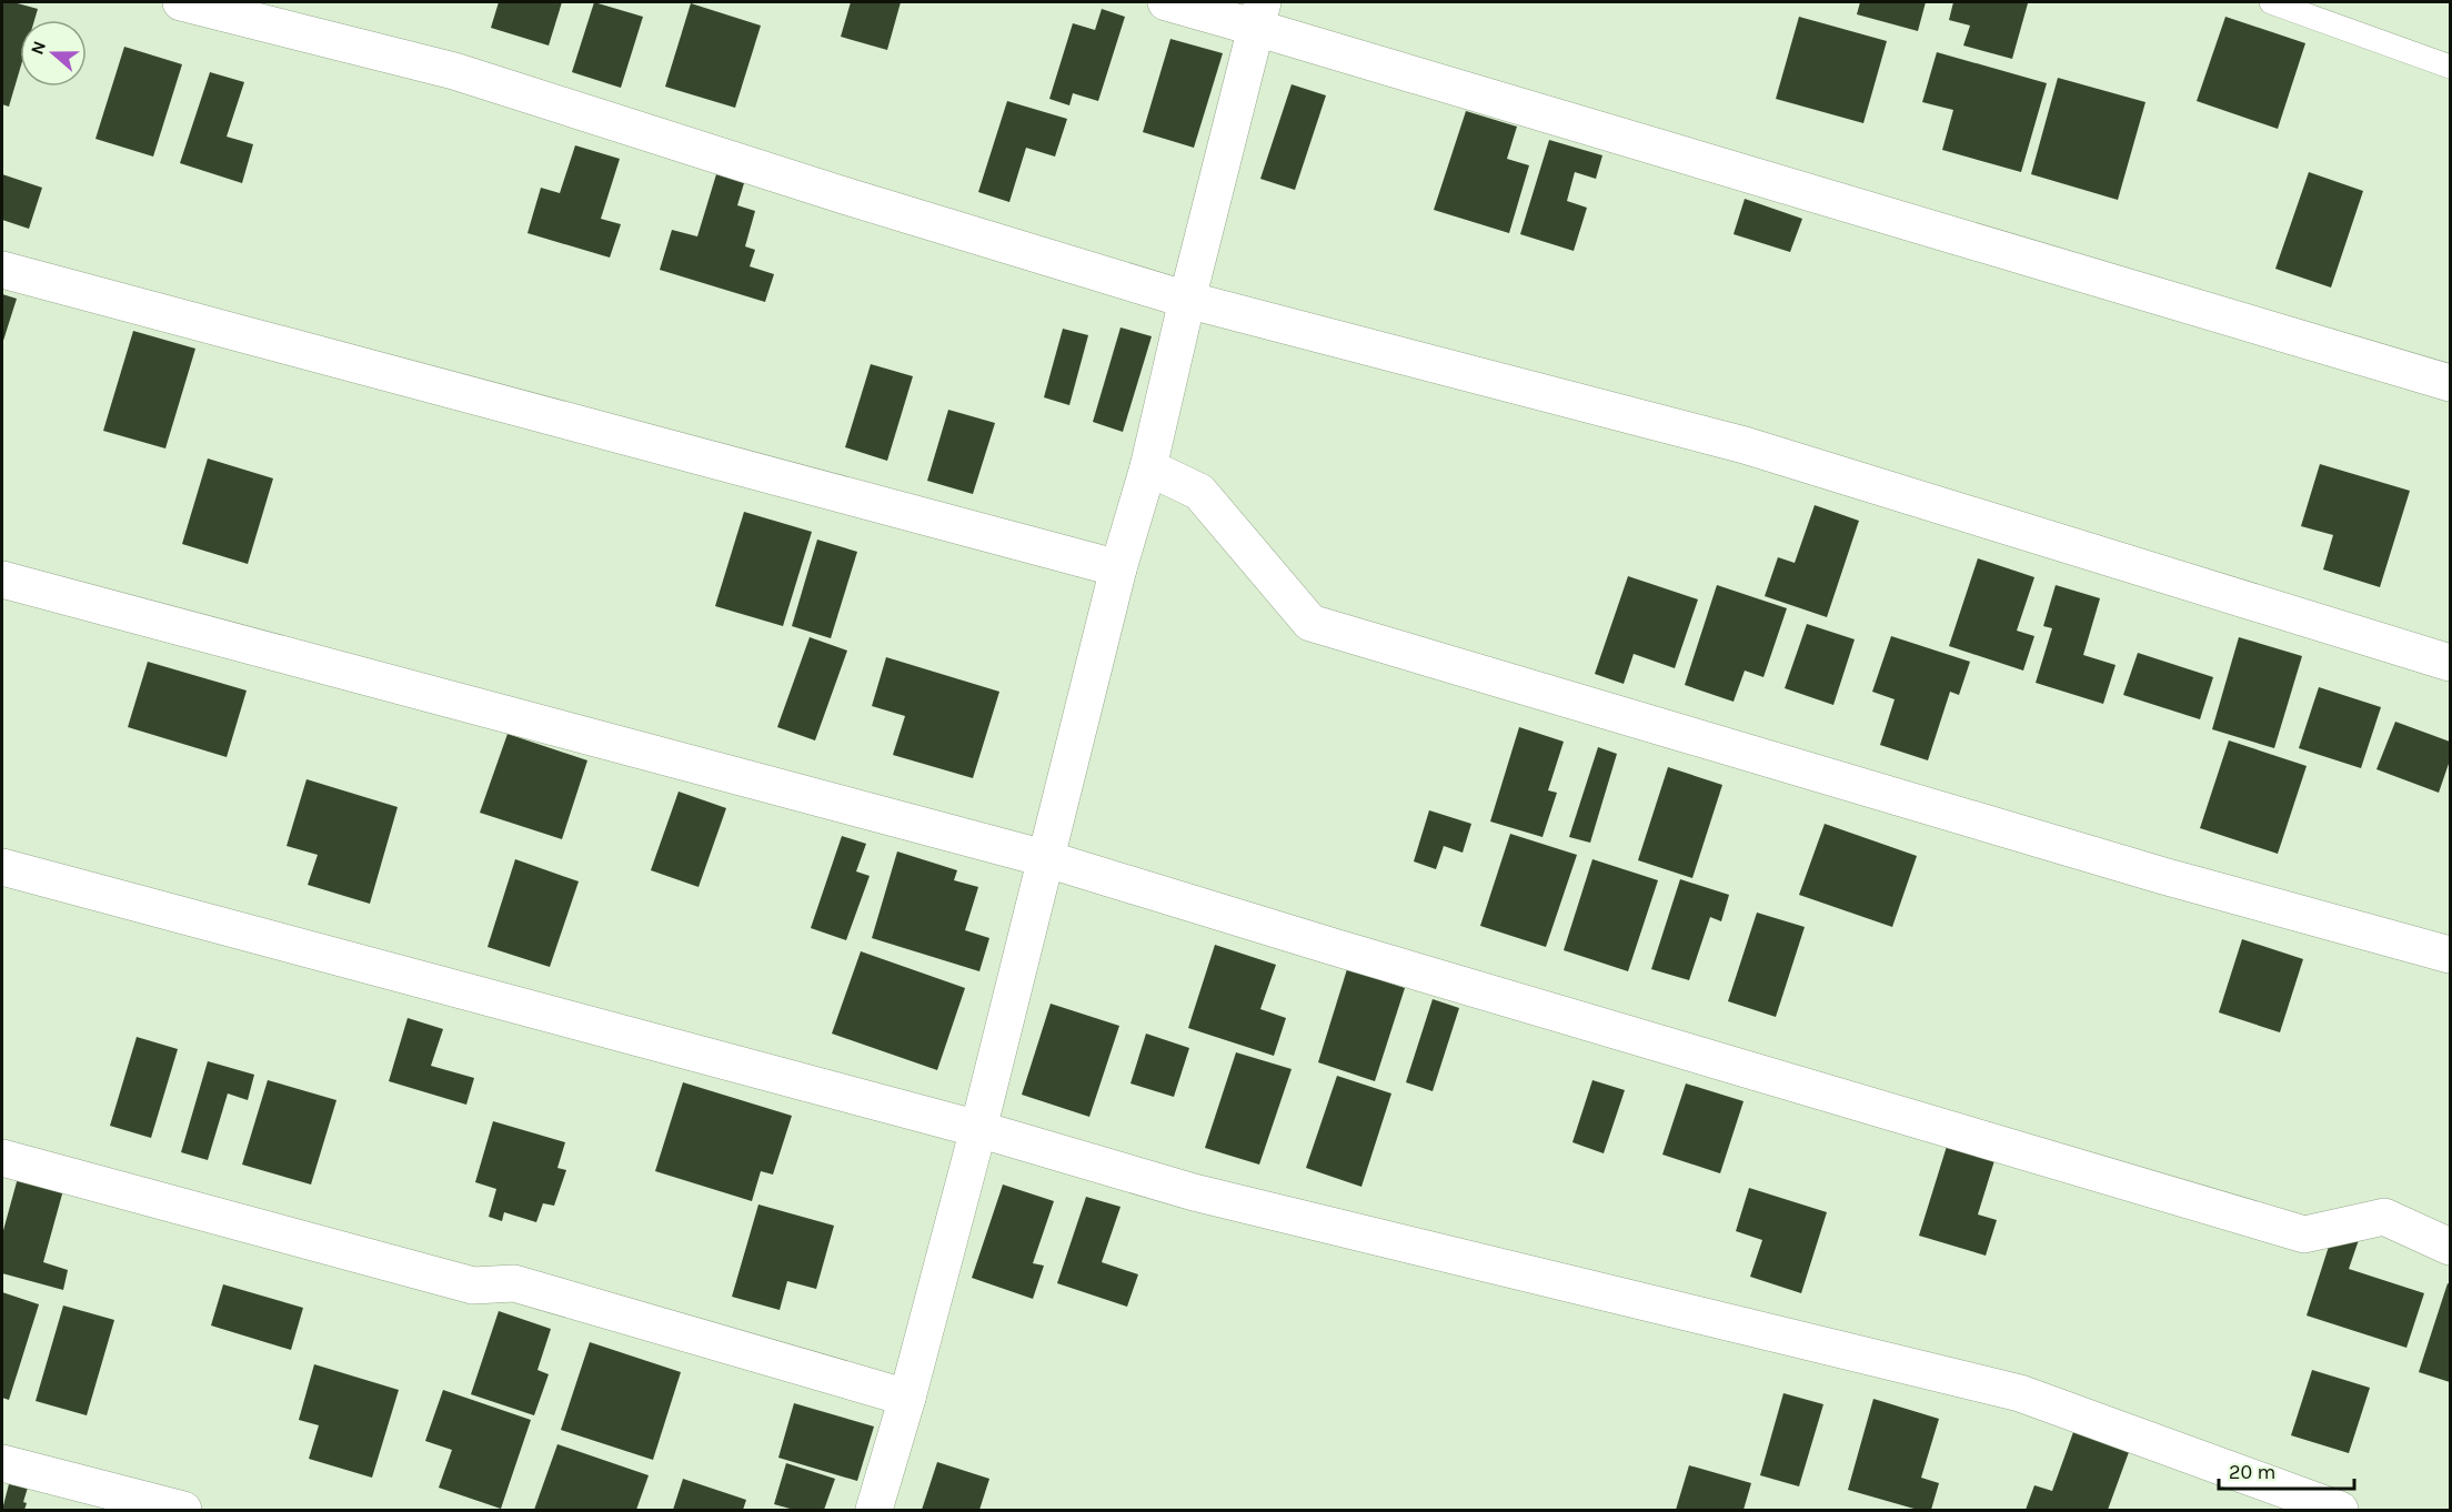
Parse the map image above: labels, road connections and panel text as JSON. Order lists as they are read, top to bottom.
{
  "scale_bar": "20 m",
  "north": "left"
}
